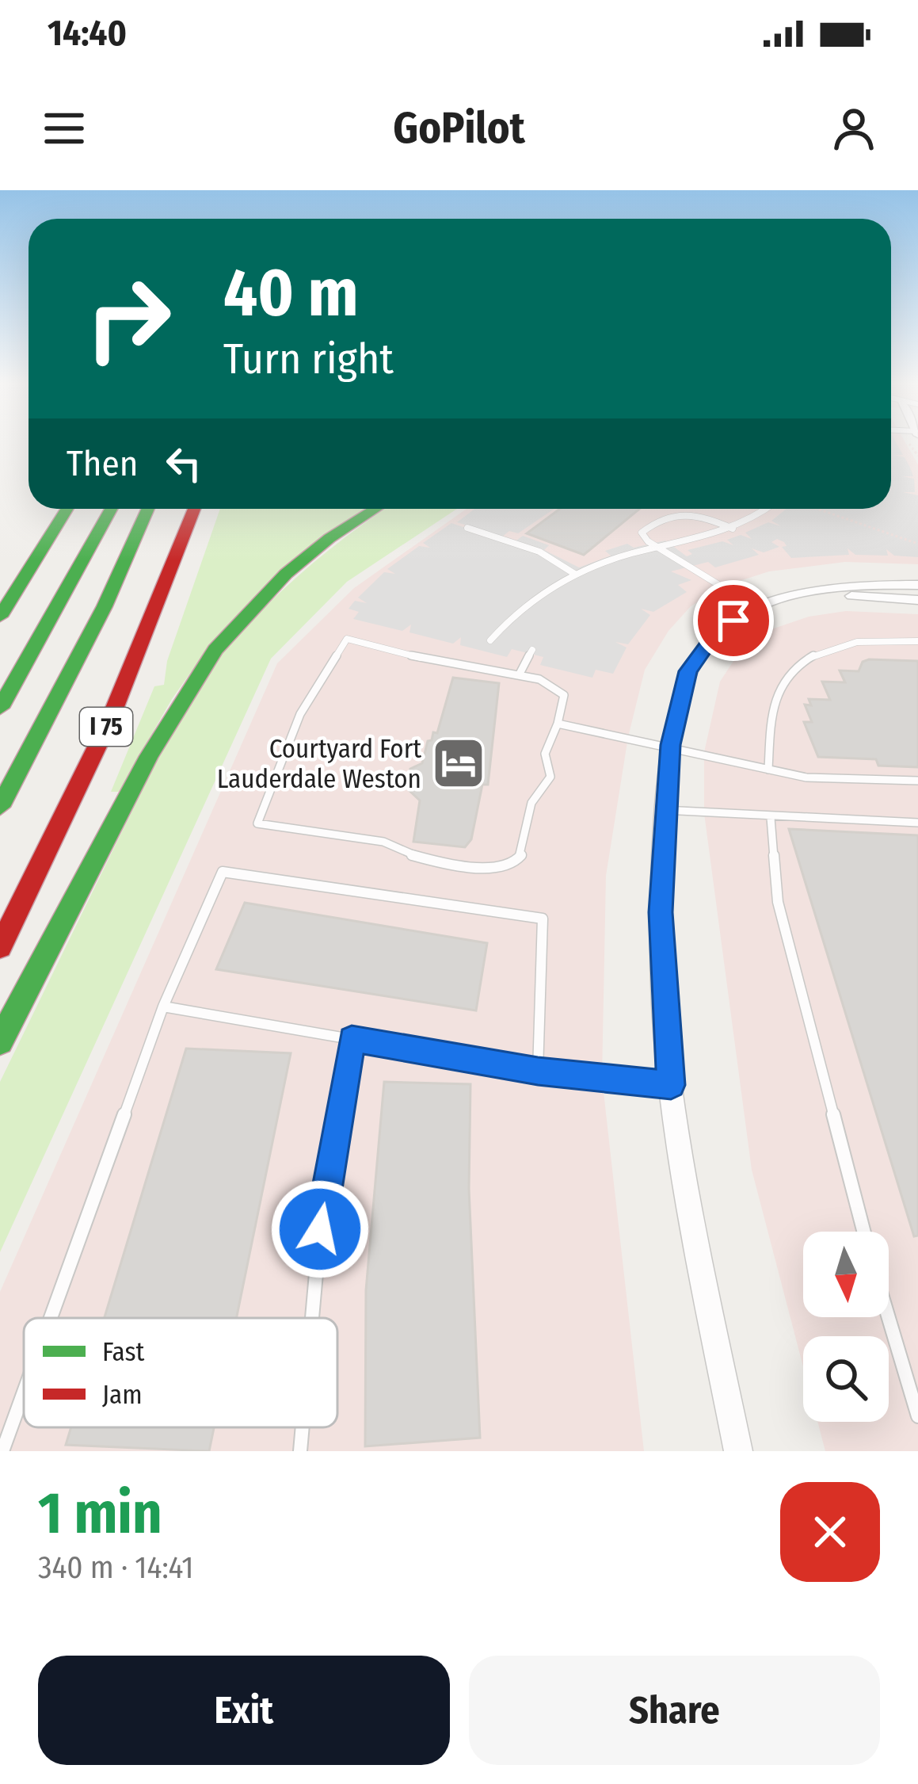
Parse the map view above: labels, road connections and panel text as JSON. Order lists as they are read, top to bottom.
{
  "streets": {
    "highway": ["I 75"]
  },
  "places": {
    "hotel": ["Courtyard Fort Lauderdale Weston"]
  },
  "legend": ["Fast", "Jam"],
  "north": "bottom",
  "page": {
    "status": "14:40",
    "header": "GoPilot",
    "turn": ["40 m", "Turn right"],
    "then": "Then",
    "heading": ["1 min", "340 m · 14:41"],
    "buttons": ["Exit", "Share"]
  }
}
